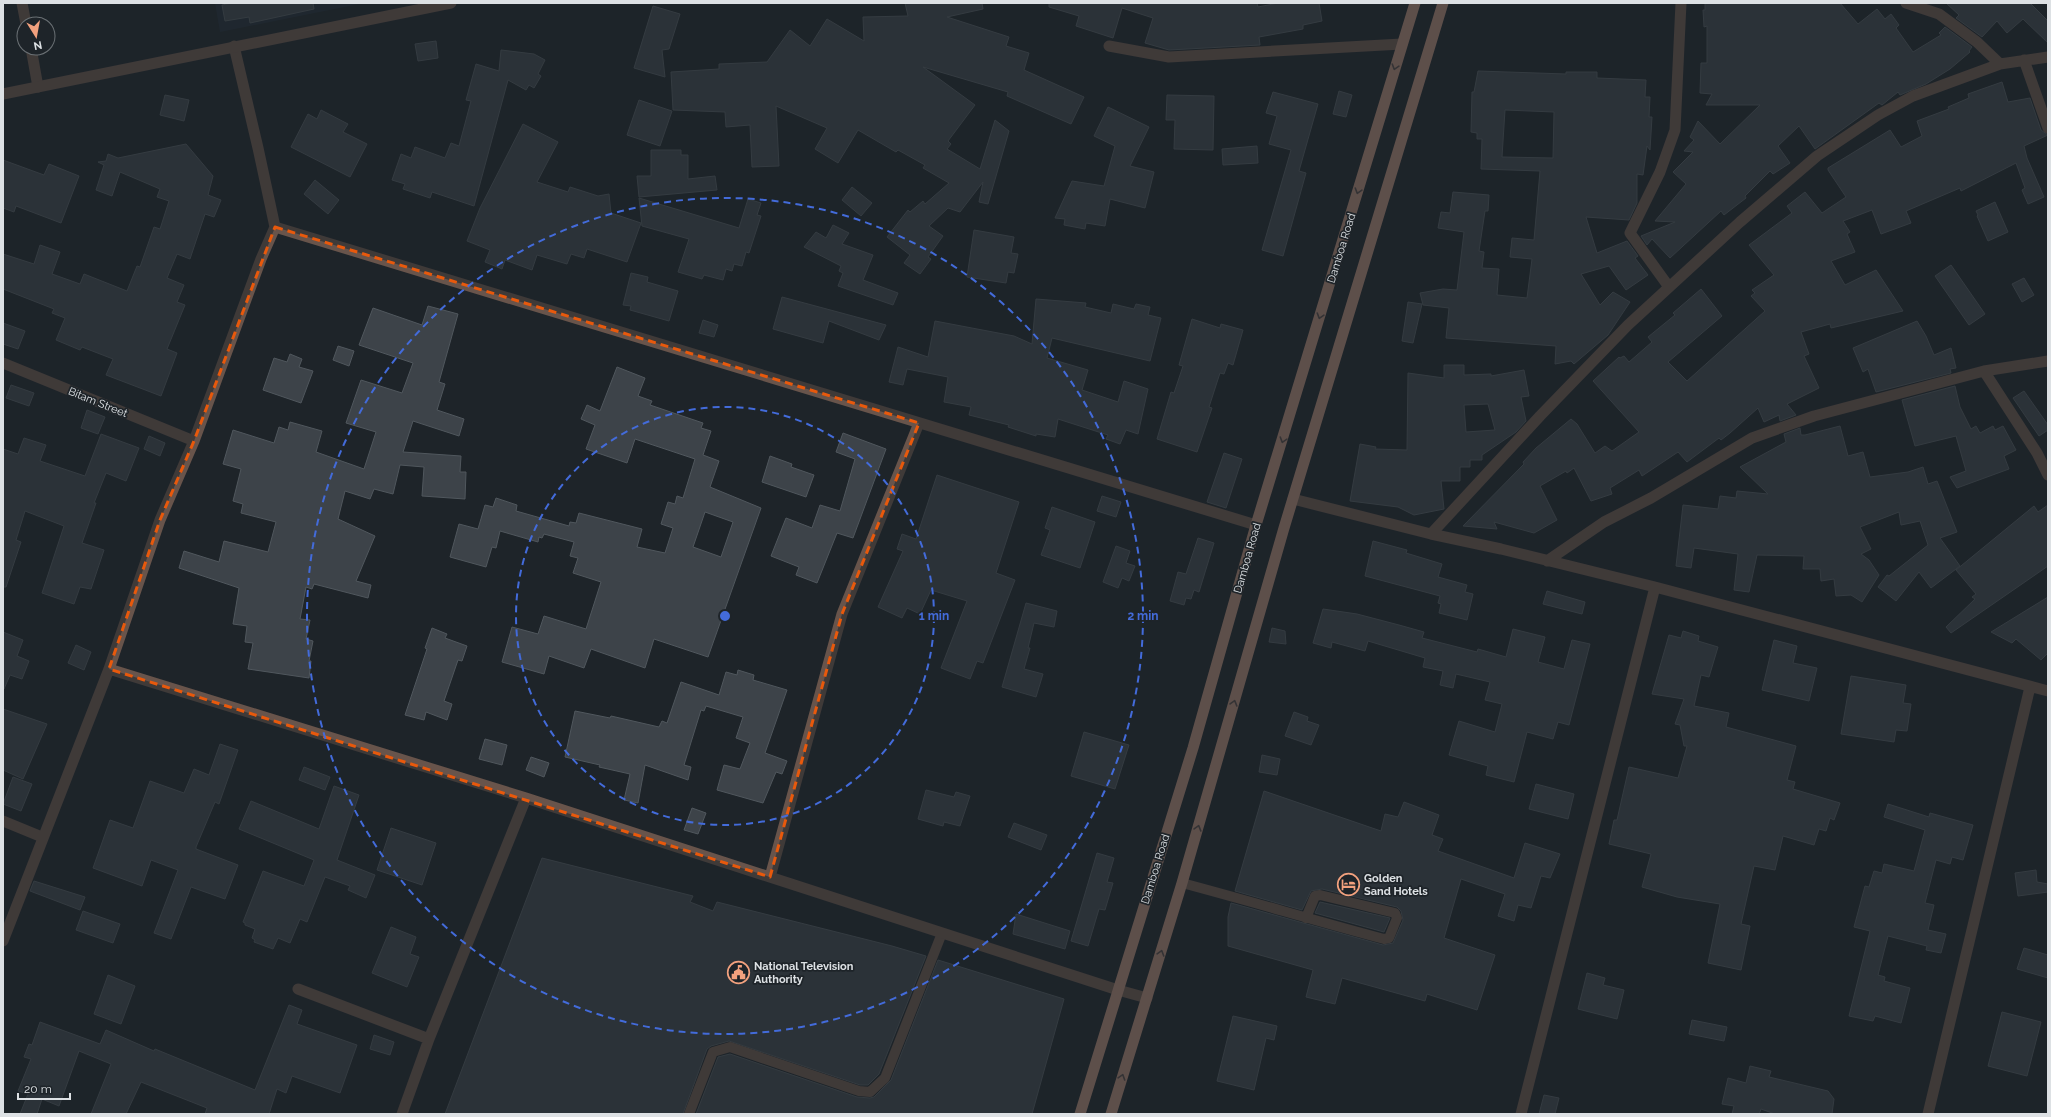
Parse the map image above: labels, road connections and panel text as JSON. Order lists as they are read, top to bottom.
{
  "streets": {
    "main road": ["Damboa Road"],
    "street": ["Bitam Street"]
  },
  "places": {
    "hotel": ["Golden Sand Hotels"],
    "public building": ["National Television Authority"]
  },
  "scale_bar": "20 m",
  "north": "bottom",
  "rings": ["1 min", "2 min"]
}
